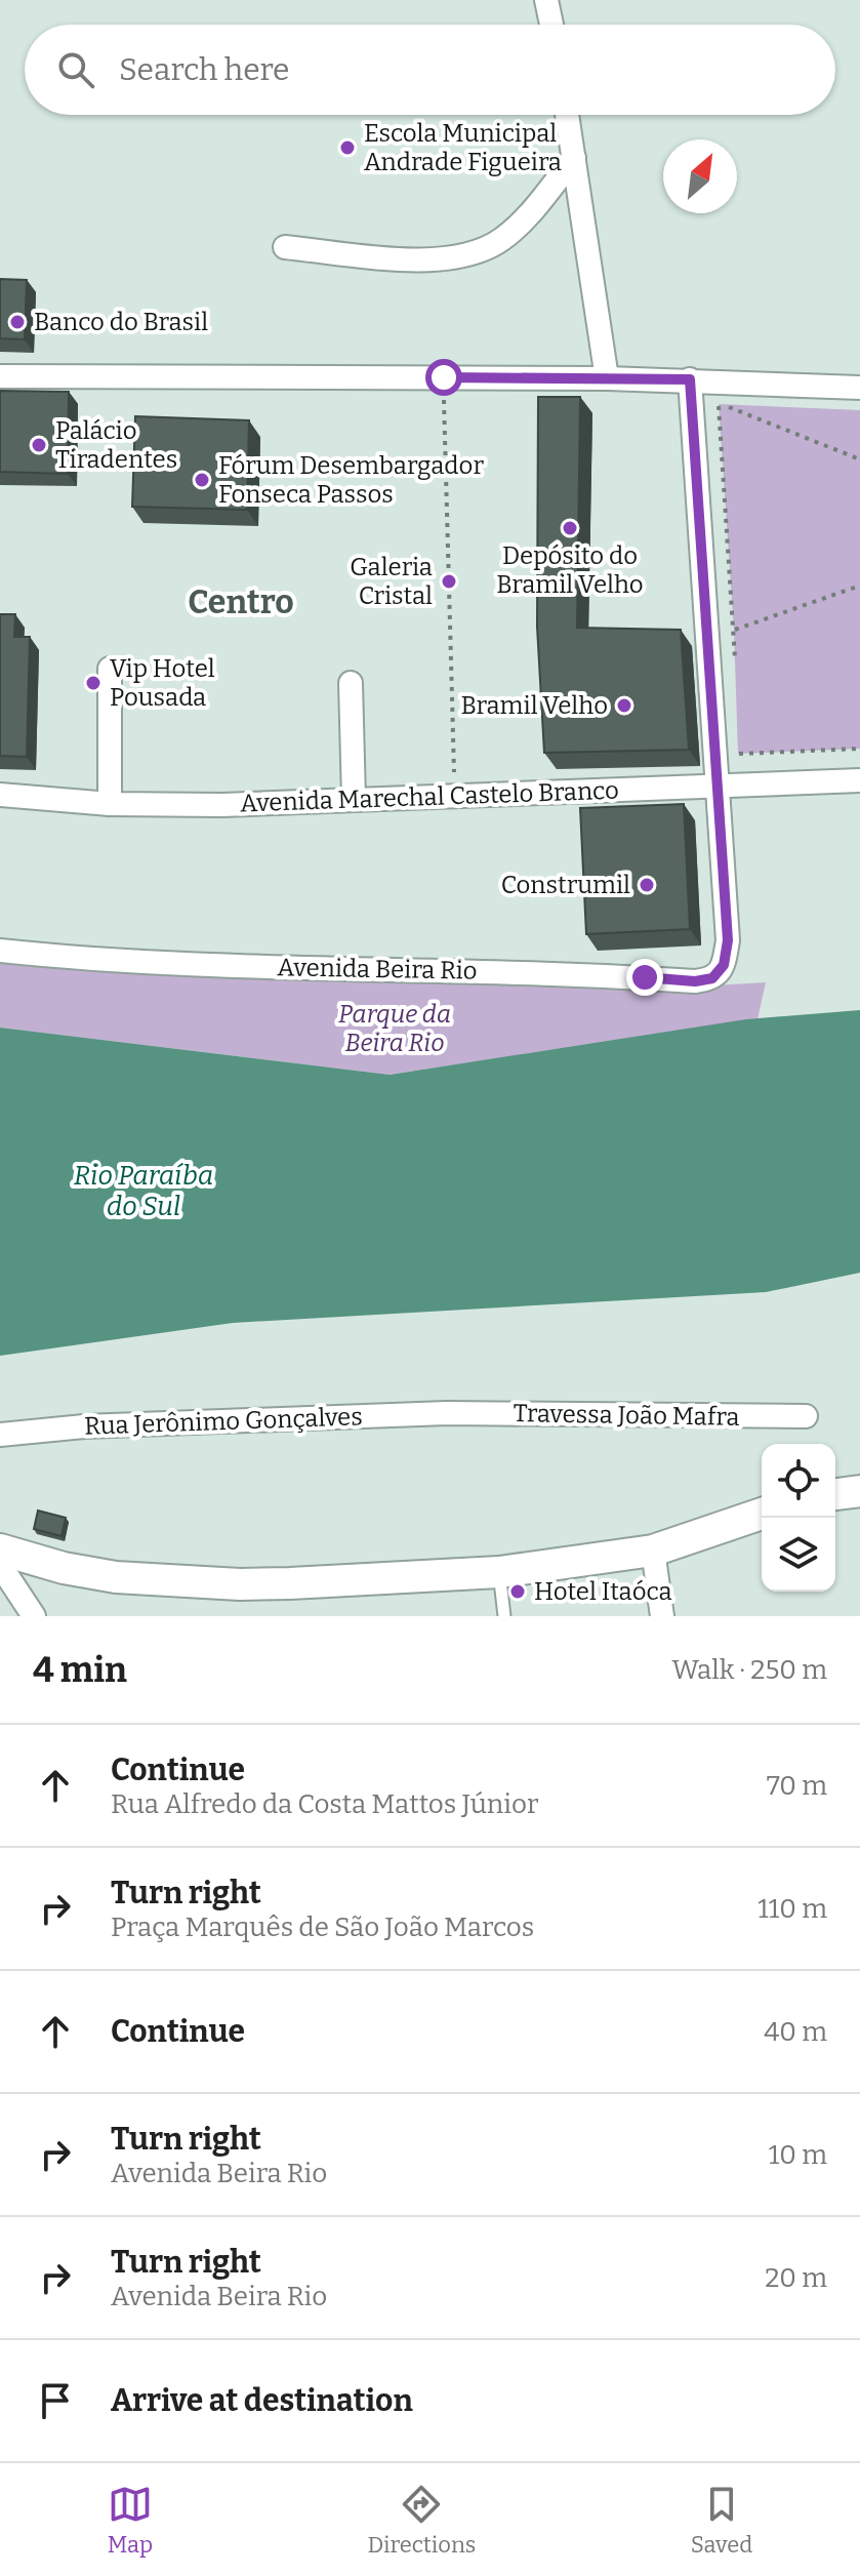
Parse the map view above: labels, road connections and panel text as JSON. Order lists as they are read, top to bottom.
{
  "streets": {
    "street": [
      "Avenida Marechal Castelo Branco",
      "Avenida Beira Rio",
      "Travessa João Mafra",
      "Rua Jerônimo Gonçalves"
    ]
  },
  "crossings": [
    ["Avenida Marechal Castelo Branco", "Avenida Beira Rio"],
    ["Travessa João Mafra", "Rua Jerônimo Gonçalves"]
  ],
  "districts": ["Centro"],
  "water": ["Rio Paraíba do Sul"],
  "parks": ["Parque da Beira Rio"],
  "places": [
    "Escola Municipal Andrade Figueira",
    "Banco do Brasil",
    "Palácio Tiradentes",
    "Fórum Desembargador Fonseca Passos",
    "Depósito do Bramil Velho",
    "Galeria Cristal",
    "Vip Hotel Pousada",
    "Bramil Velho",
    "Construmil",
    "Hotel Itaóca"
  ],
  "north": "top right",
  "page": {
    "search": "Search here",
    "heading": ["4 min", "Walk · 250 m"],
    "list": [
      ["Continue", "Rua Alfredo da Costa Mattos Júnior", "70 m"],
      ["Turn right", "Praça Marquês de São João Marcos", "110 m"],
      ["Continue", "40 m"],
      ["Turn right", "Avenida Beira Rio", "10 m"],
      ["Turn right", "Avenida Beira Rio", "20 m"],
      "Arrive at destination"
    ],
    "nav": ["Map", "Directions", "Saved"]
  }
}
